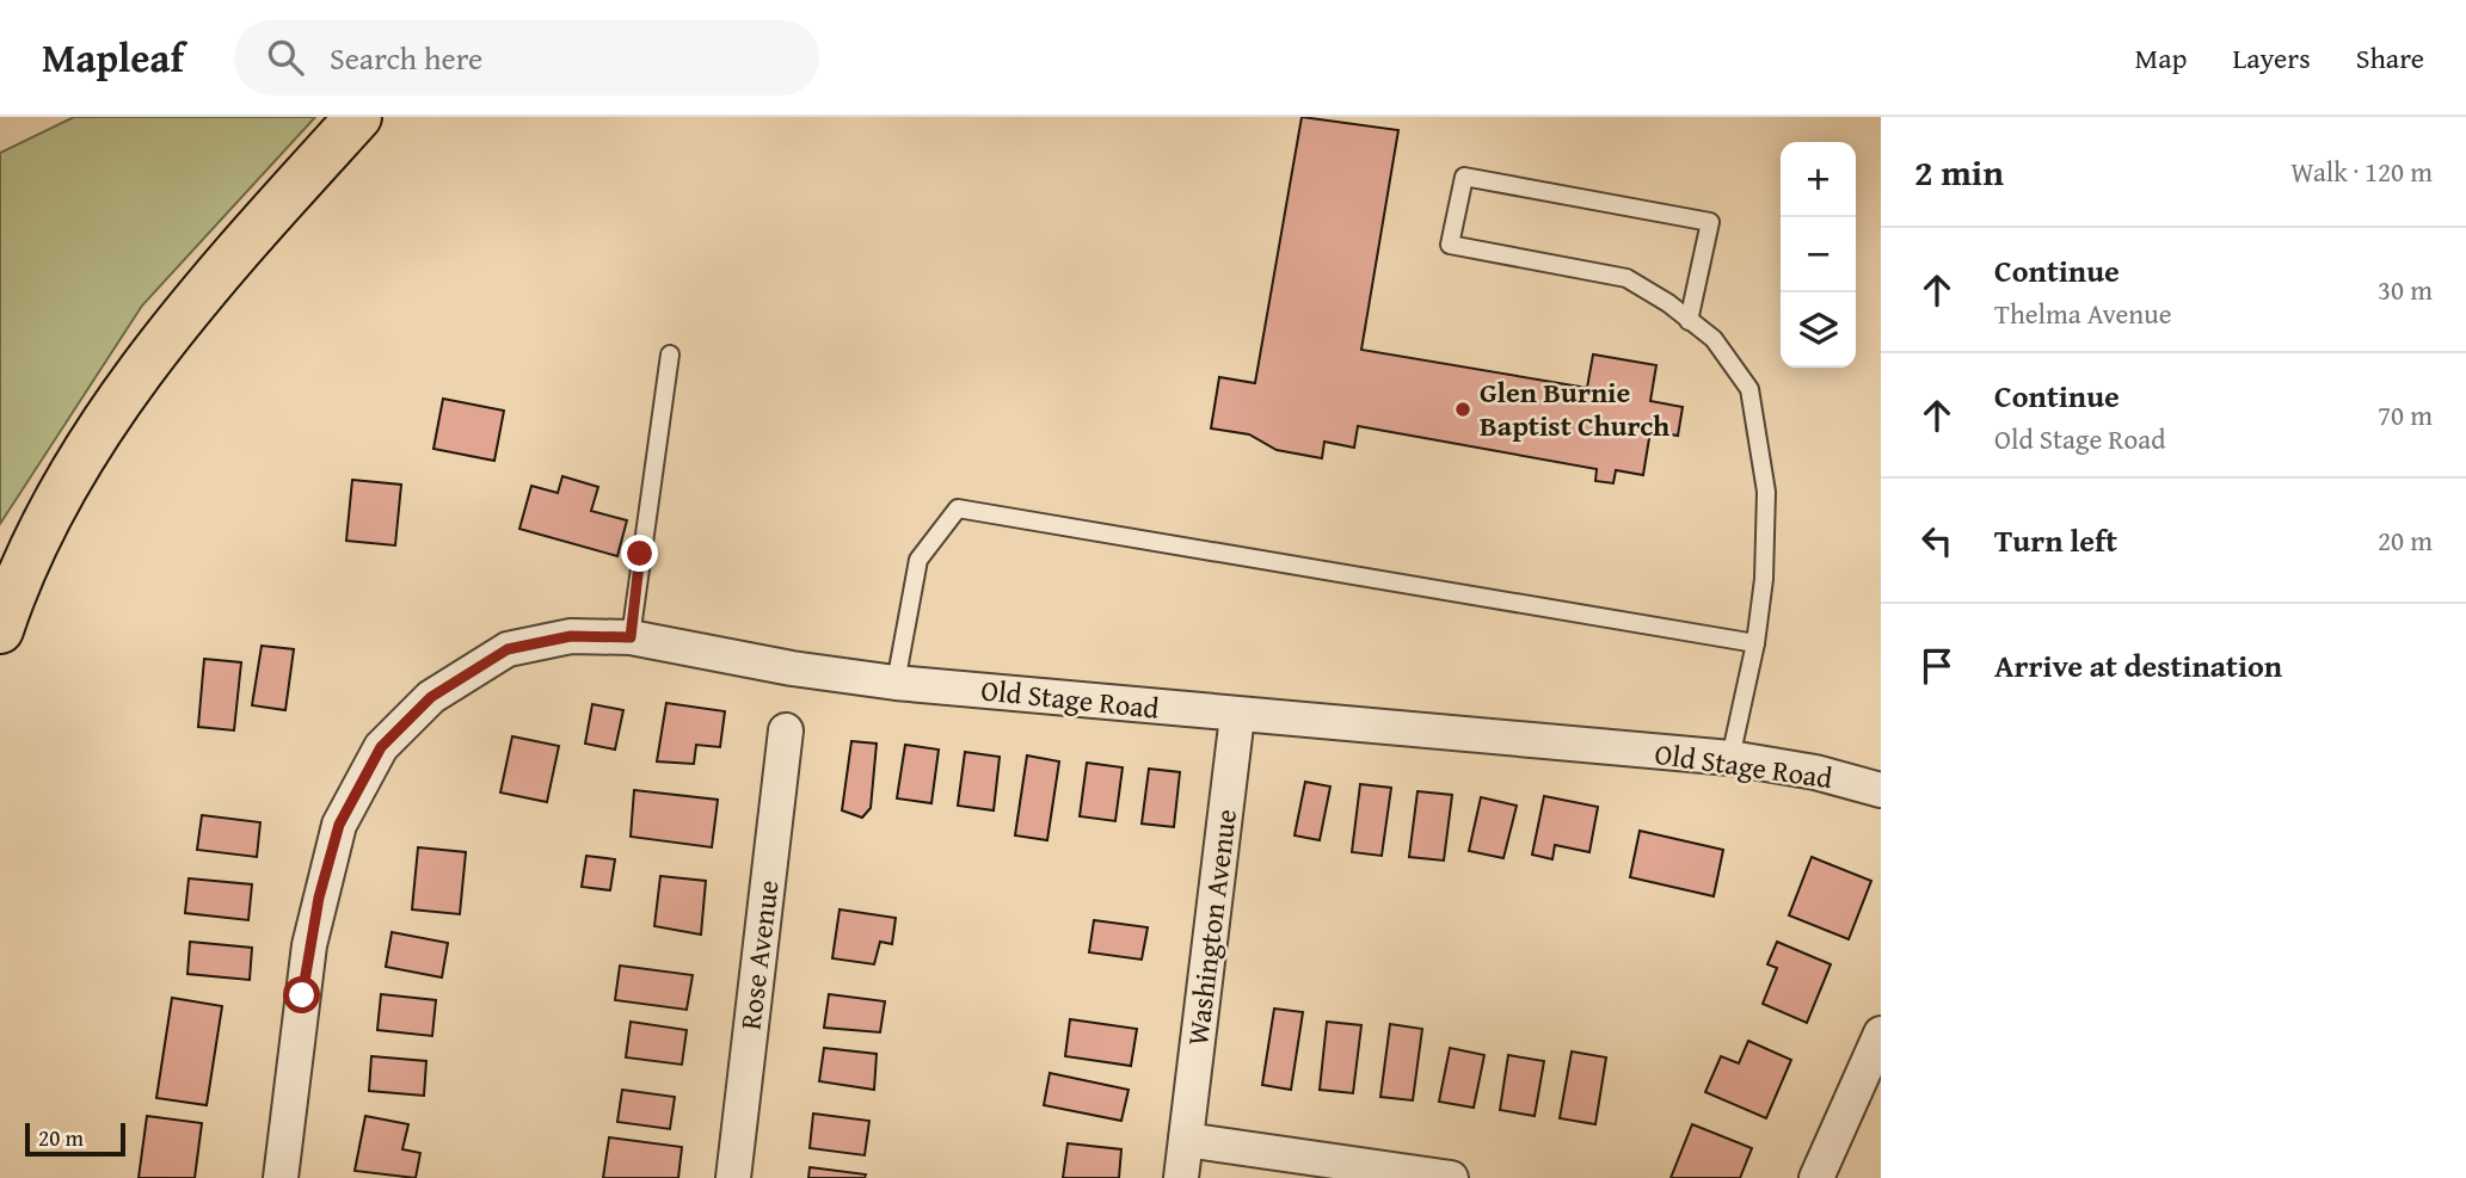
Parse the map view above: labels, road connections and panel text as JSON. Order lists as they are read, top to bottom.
{
  "streets": {
    "street": ["Old Stage Road", "Washington Avenue", "Rose Avenue"]
  },
  "crossings": [
    ["Old Stage Road", "Washington Avenue"]
  ],
  "places": ["Glen Burnie Baptist Church"],
  "scale_bar": "20 m",
  "page": {
    "header": "Mapleaf",
    "search": "Search here",
    "nav": ["Map", "Layers", "Share"],
    "heading": ["2 min", "Walk · 120 m"],
    "map_buttons": ["+", "−"],
    "list": [
      ["Continue", "Thelma Avenue", "30 m"],
      ["Continue", "Old Stage Road", "70 m"],
      ["Turn left", "20 m"],
      "Arrive at destination"
    ],
    "scale": "20 m"
  }
}
